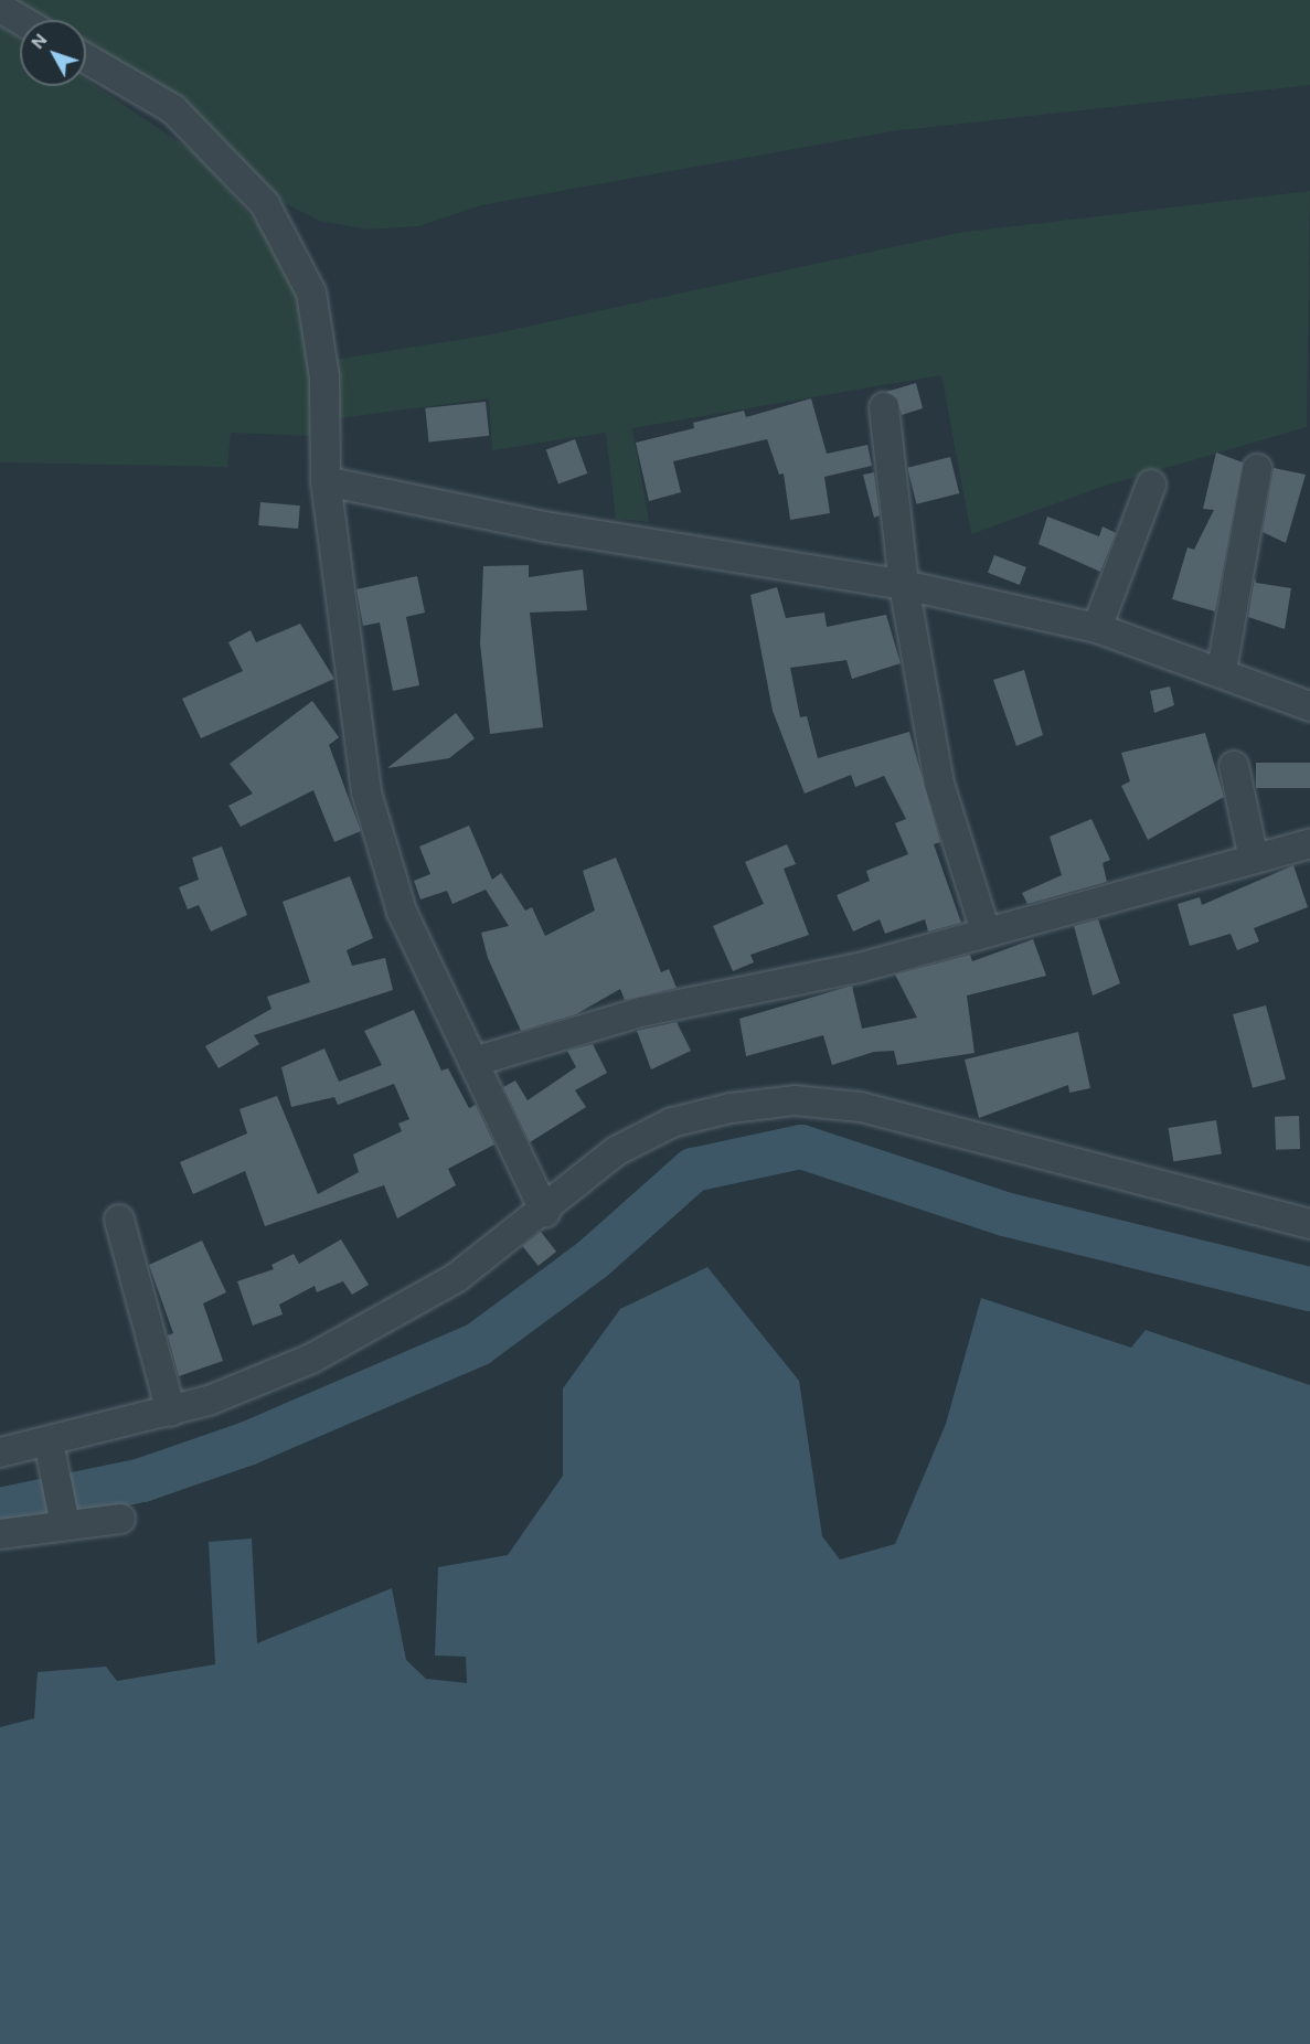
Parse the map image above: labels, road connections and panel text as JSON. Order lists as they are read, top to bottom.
{
  "north": "top left"
}
